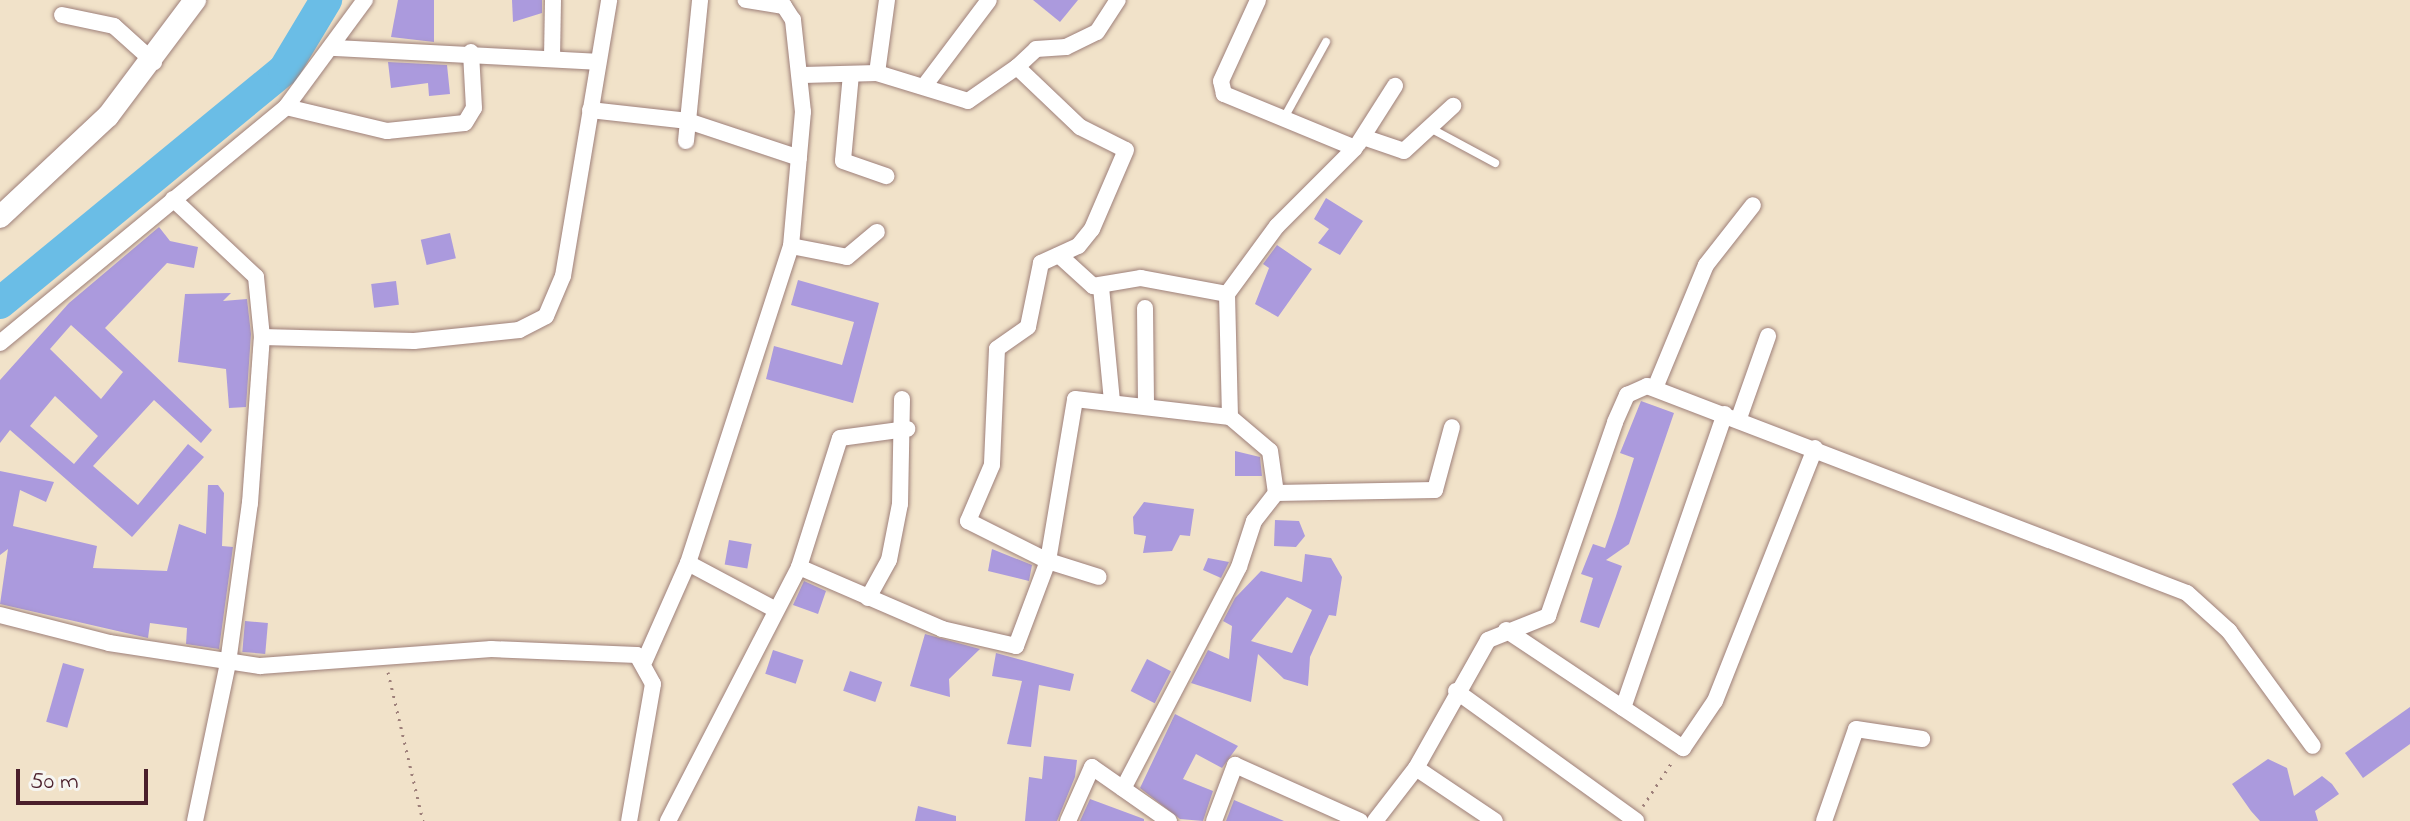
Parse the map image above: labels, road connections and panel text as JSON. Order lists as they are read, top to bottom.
{
  "scale_bar": "50 m"
}
